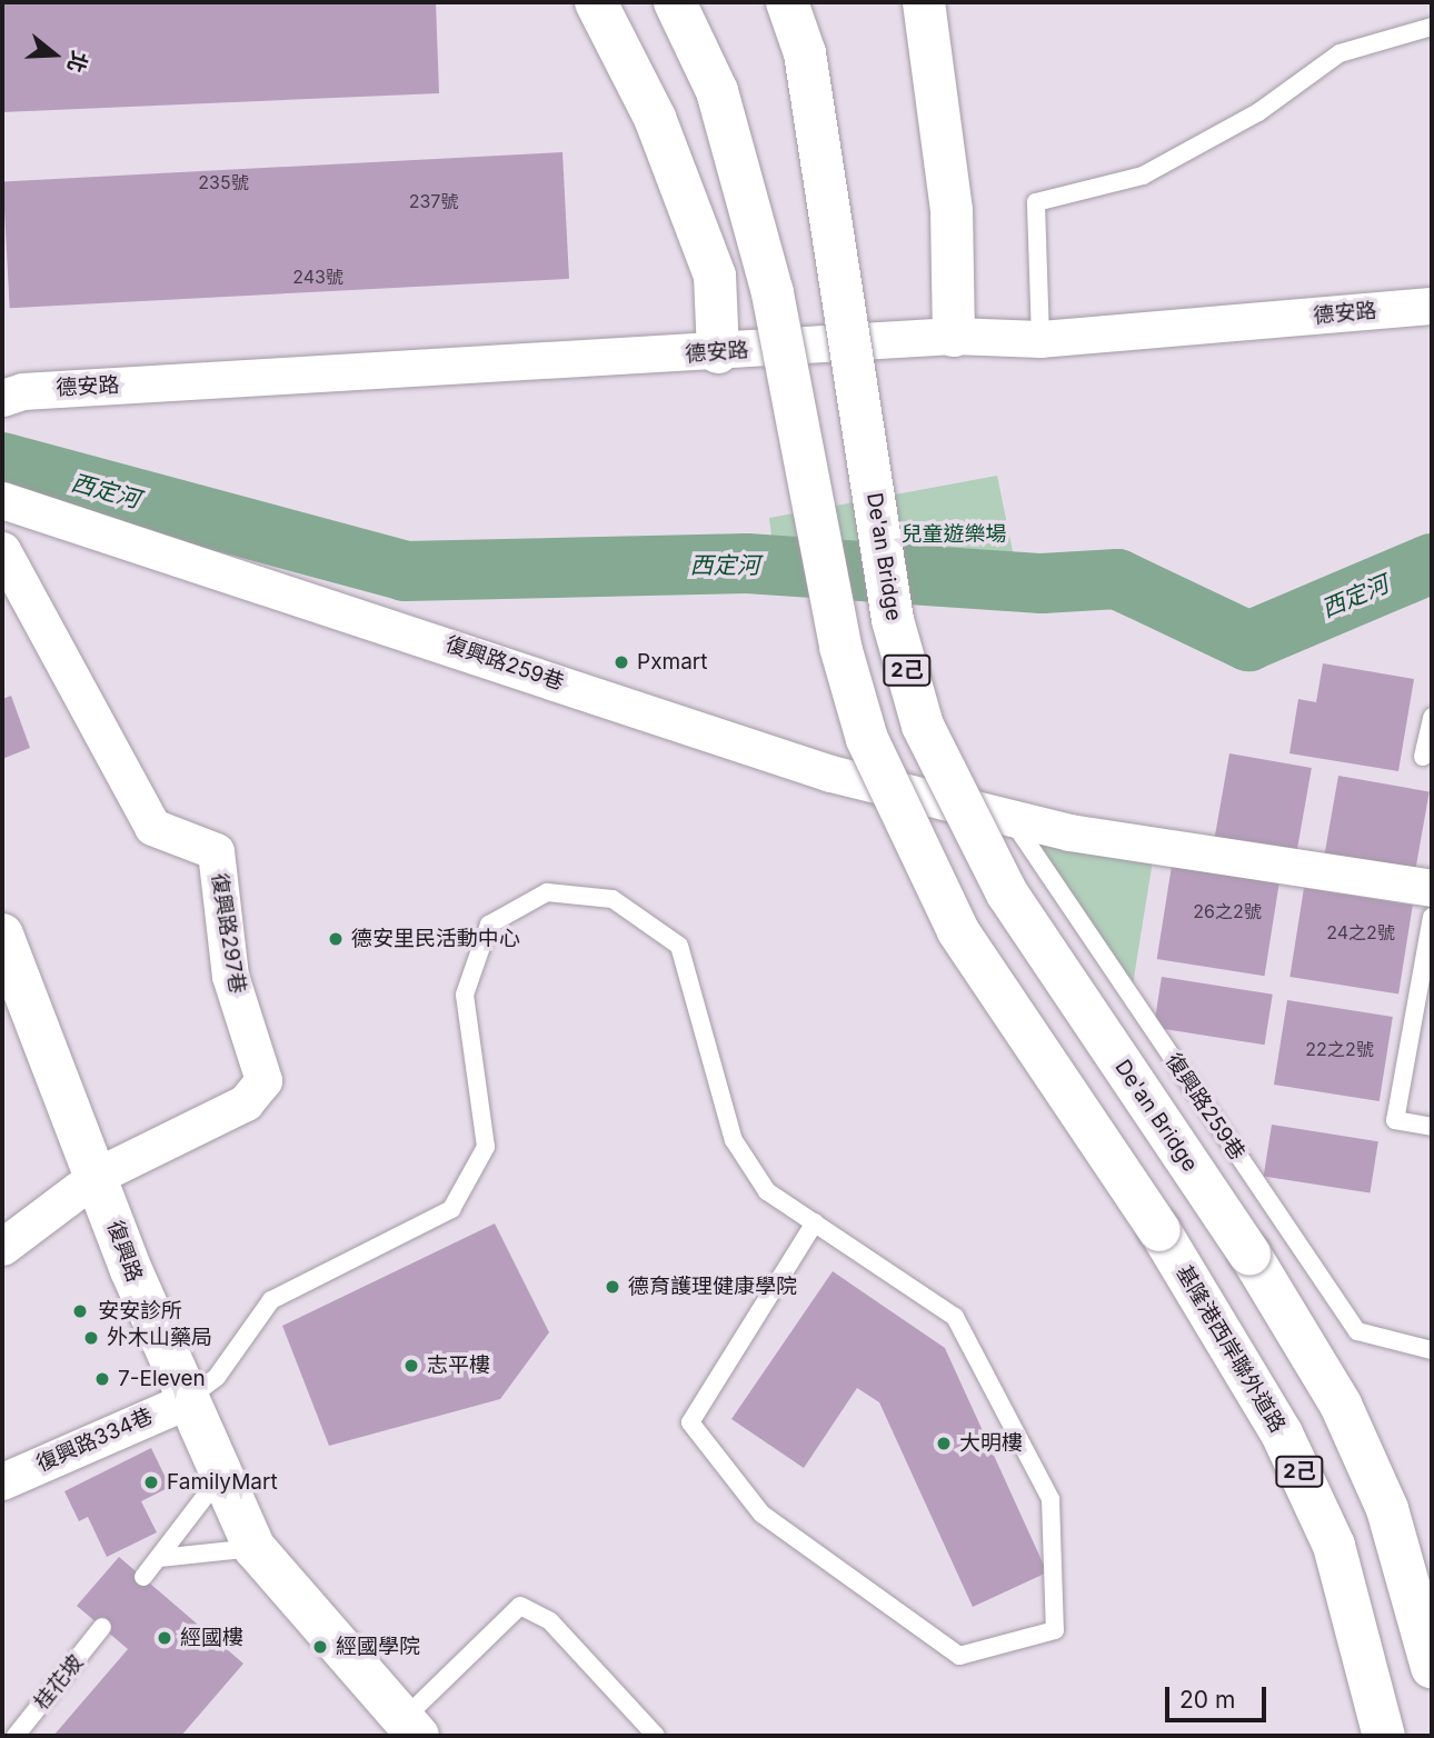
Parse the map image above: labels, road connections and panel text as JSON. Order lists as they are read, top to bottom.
{
  "streets": {
    "main road": [
      "De'an Bridge",
      "2己",
      "復興路",
      "基隆港西岸聯外道路"
    ],
    "street": [
      "德安路",
      "復興路259巷",
      "復興路297巷",
      "復興路334巷"
    ],
    "lane": ["桂花坡"]
  },
  "crossings": [
    ["復興路297巷", "復興路"],
    ["復興路", "復興路334巷"]
  ],
  "water": ["西定河"],
  "parks": ["兒童遊樂場"],
  "places": [
    "Pxmart",
    "德安里民活動中心",
    "德育護理健康學院",
    "安安診所",
    "外木山藥局",
    "志平樓",
    "7-Eleven",
    "大明樓",
    "FamilyMart",
    "經國樓",
    "經國學院"
  ],
  "house_numbers": [
    "235號",
    "237號",
    "243號",
    "26之2號",
    "24之2號",
    "22之2號"
  ],
  "scale_bar": "20 m",
  "north": "right"
}
